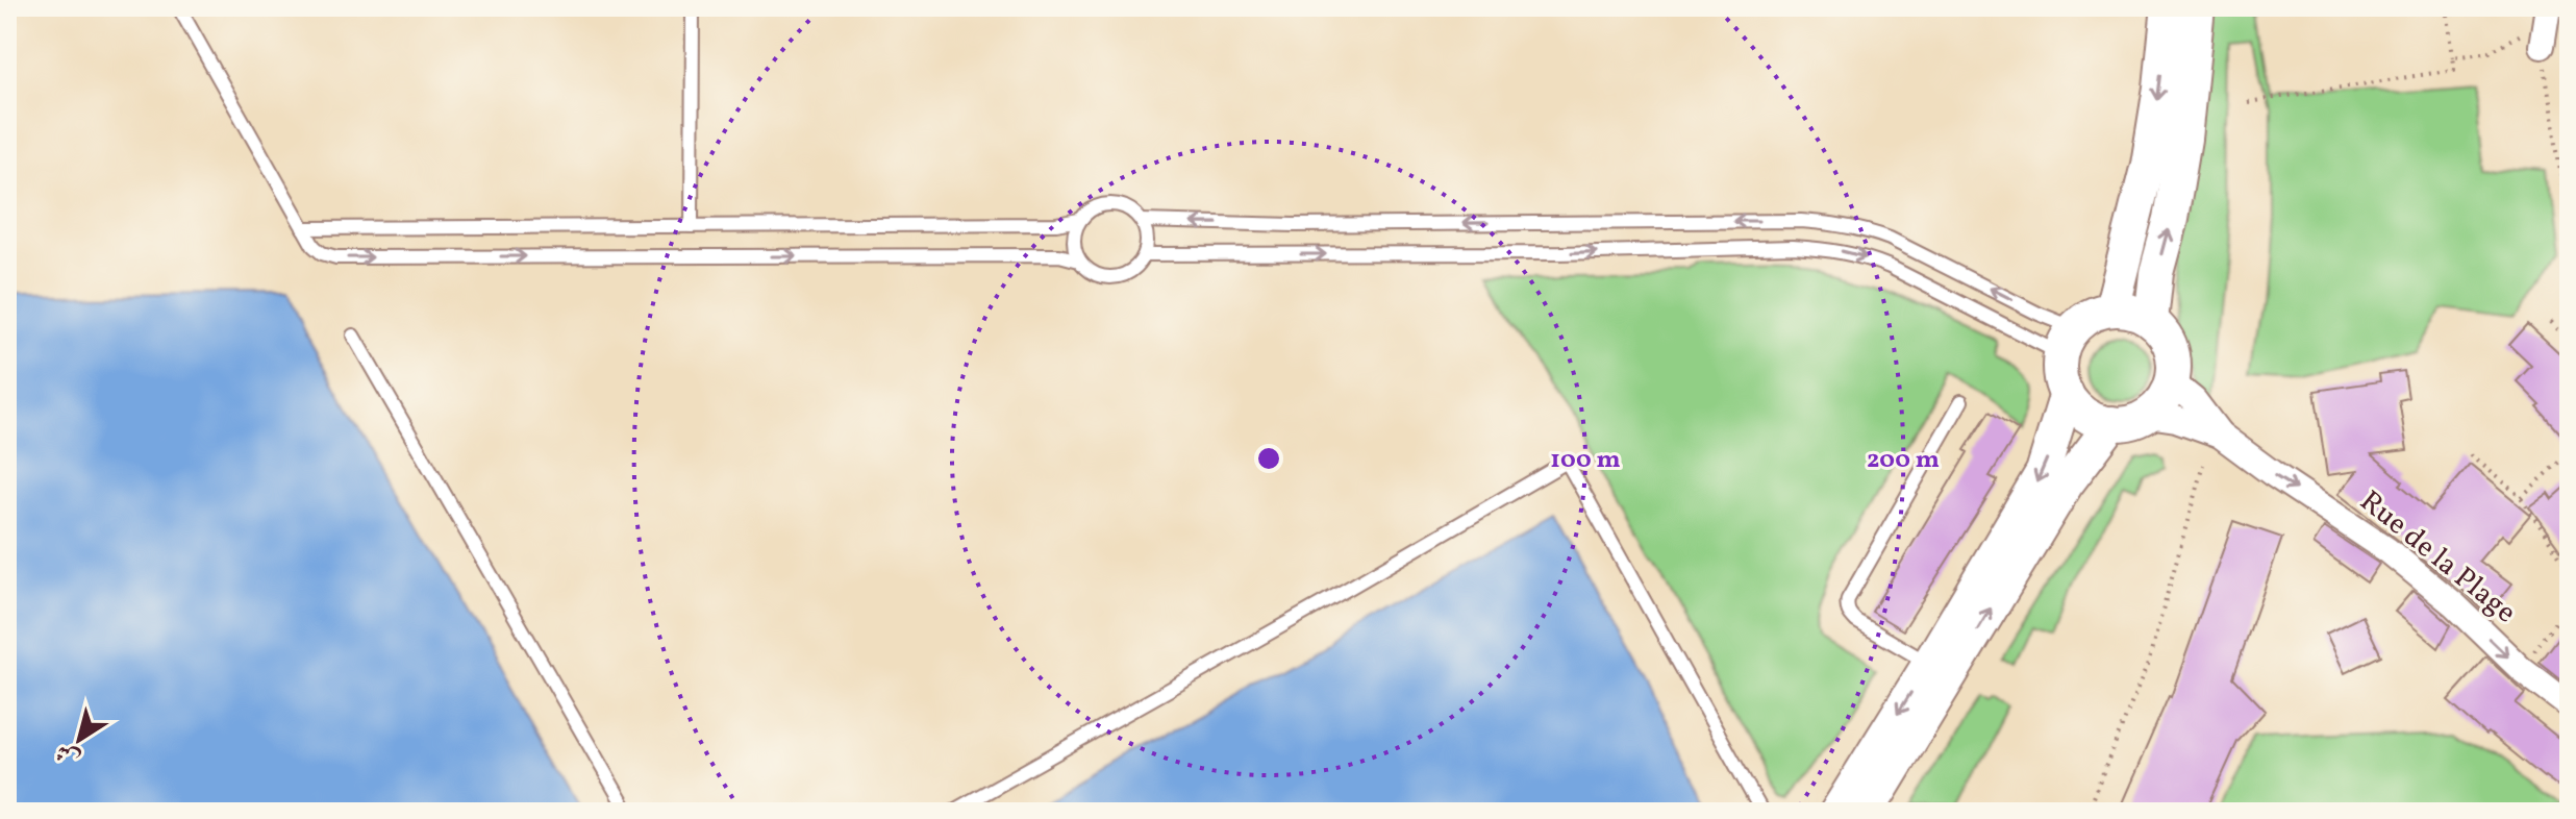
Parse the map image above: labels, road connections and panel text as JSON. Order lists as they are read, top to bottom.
{
  "streets": {
    "street": ["Rue de la Plage"]
  },
  "one_way": ["Rue de la Plage"],
  "north": "bottom left",
  "rings": ["100 m", "200 m"]
}
